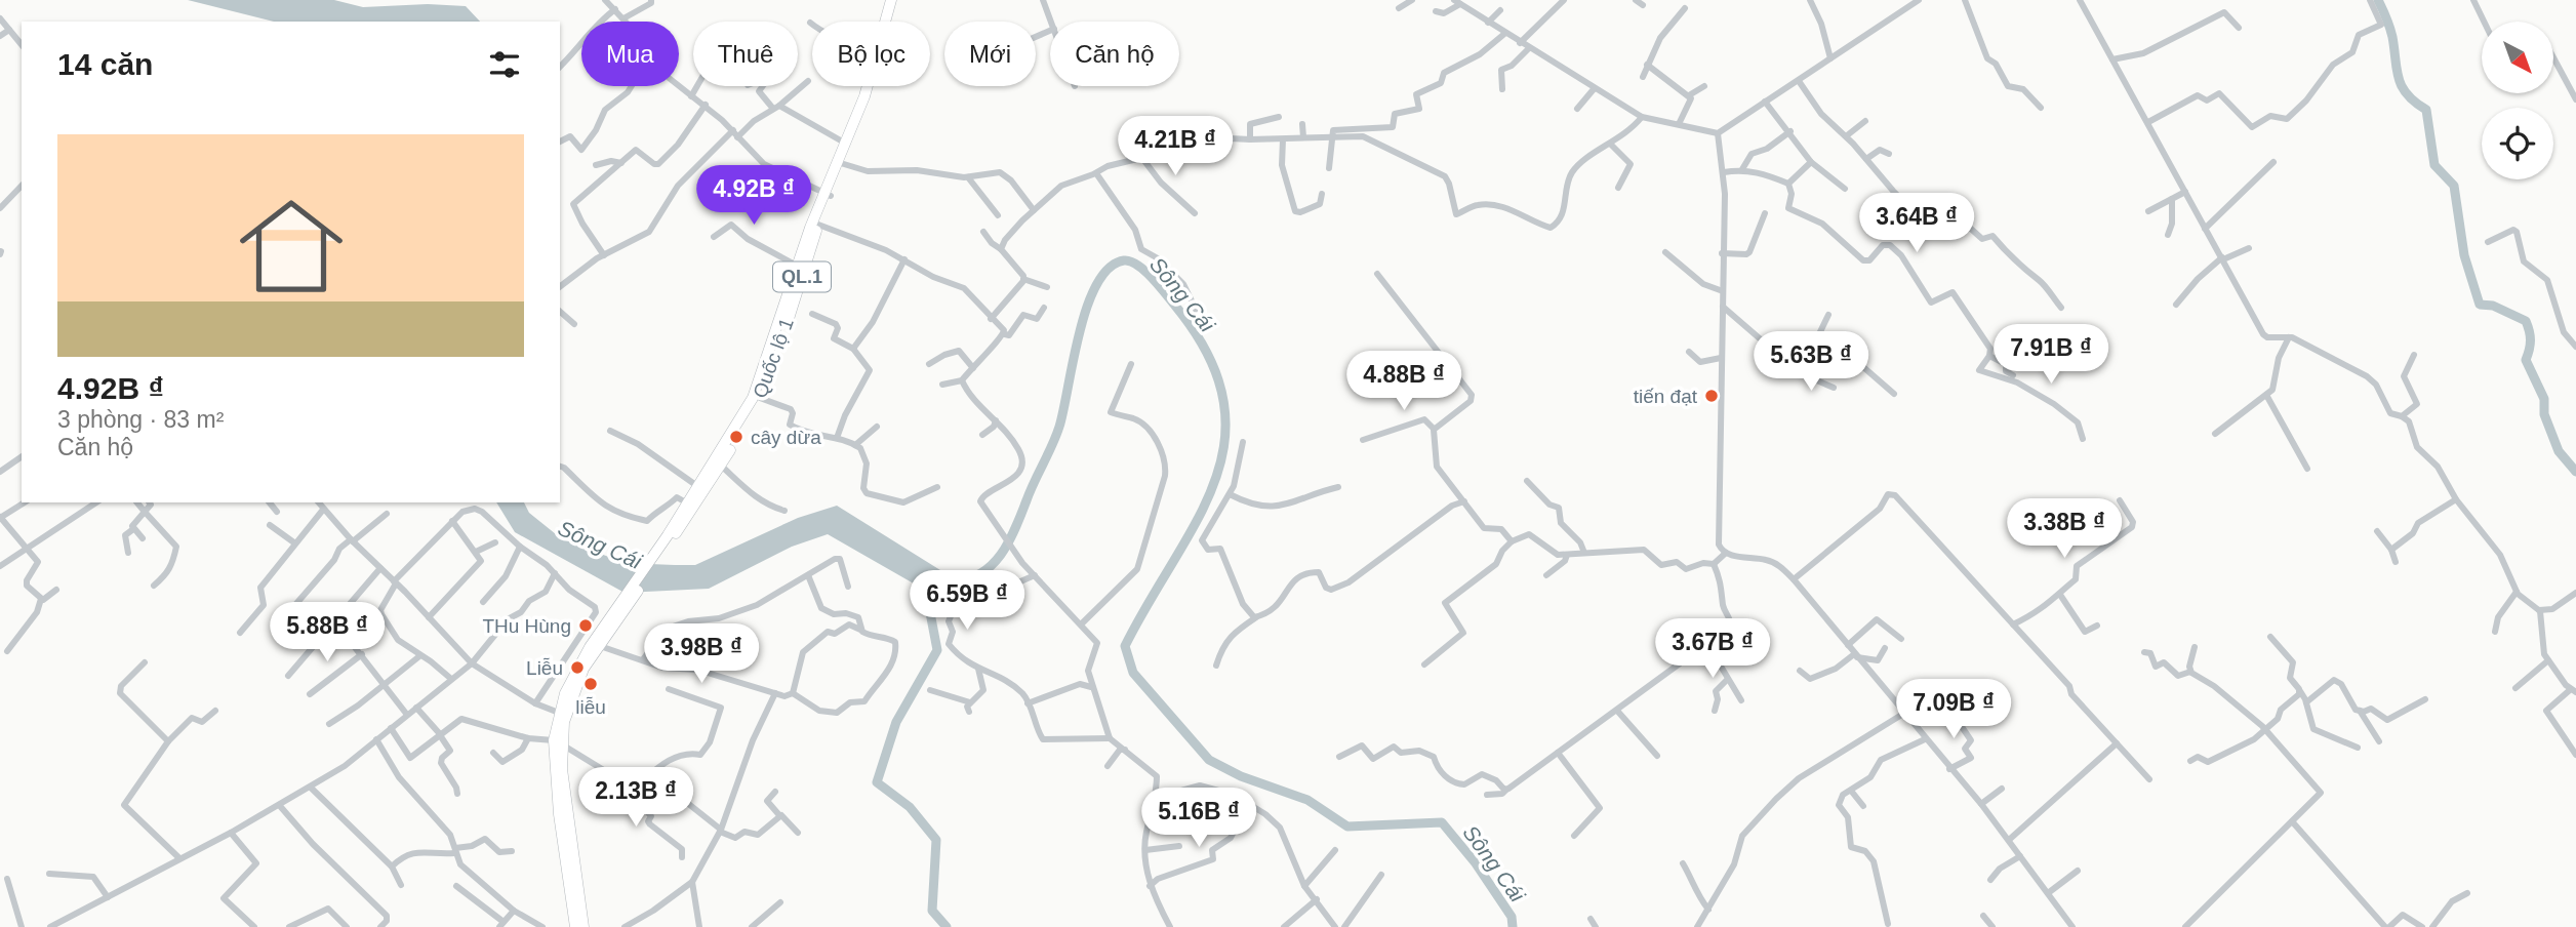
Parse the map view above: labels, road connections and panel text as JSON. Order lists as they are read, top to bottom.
{
  "streets": {
    "highway": ["QL.1", "Quốc lộ 1"]
  },
  "crossings": [
    ["QL.1", "Quốc lộ 1"]
  ],
  "water": ["Sông Cái"],
  "places": [
    "tiến đạt",
    "cây dừa",
    "THu Hùng",
    "Liễu",
    "liễu"
  ],
  "north": "bottom right",
  "page": {
    "chip": [
      "Mua",
      "Thuê",
      "Bộ lọc",
      "Mới",
      "Căn hộ"
    ],
    "heading": "14 căn",
    "list": [
      {
        "name": "4.92B ₫",
        "note": "3 phòng · 83 m² · Căn hộ"
      }
    ],
    "price": [
      "4.21B ₫",
      "4.92B ₫",
      "3.64B ₫",
      "7.91B ₫",
      "5.63B ₫",
      "4.88B ₫",
      "3.38B ₫",
      "6.59B ₫",
      "5.88B ₫",
      "3.67B ₫",
      "3.98B ₫",
      "7.09B ₫",
      "2.13B ₫",
      "5.16B ₫"
    ]
  }
}
